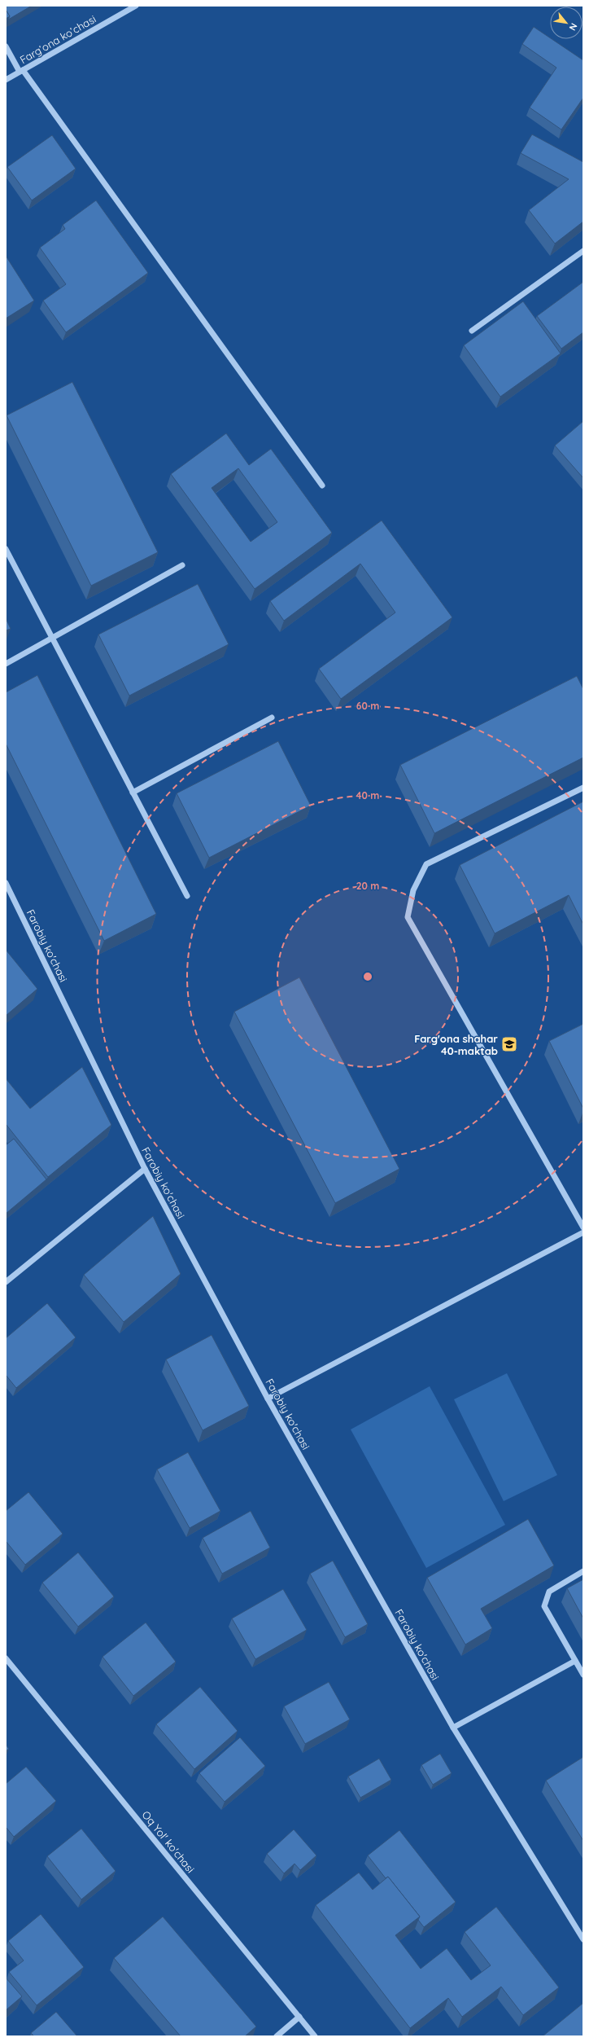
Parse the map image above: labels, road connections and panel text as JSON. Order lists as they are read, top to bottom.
{
  "streets": {
    "street": ["Fargʻona koʻchasi", "Farobiy ko'chasi", "Oq Yol' ko'chasi"]
  },
  "places": {
    "school or university": ["Farg'ona shahar 40-maktab"]
  },
  "north": "bottom right",
  "rings": ["60 m", "40 m", "20 m"]
}
